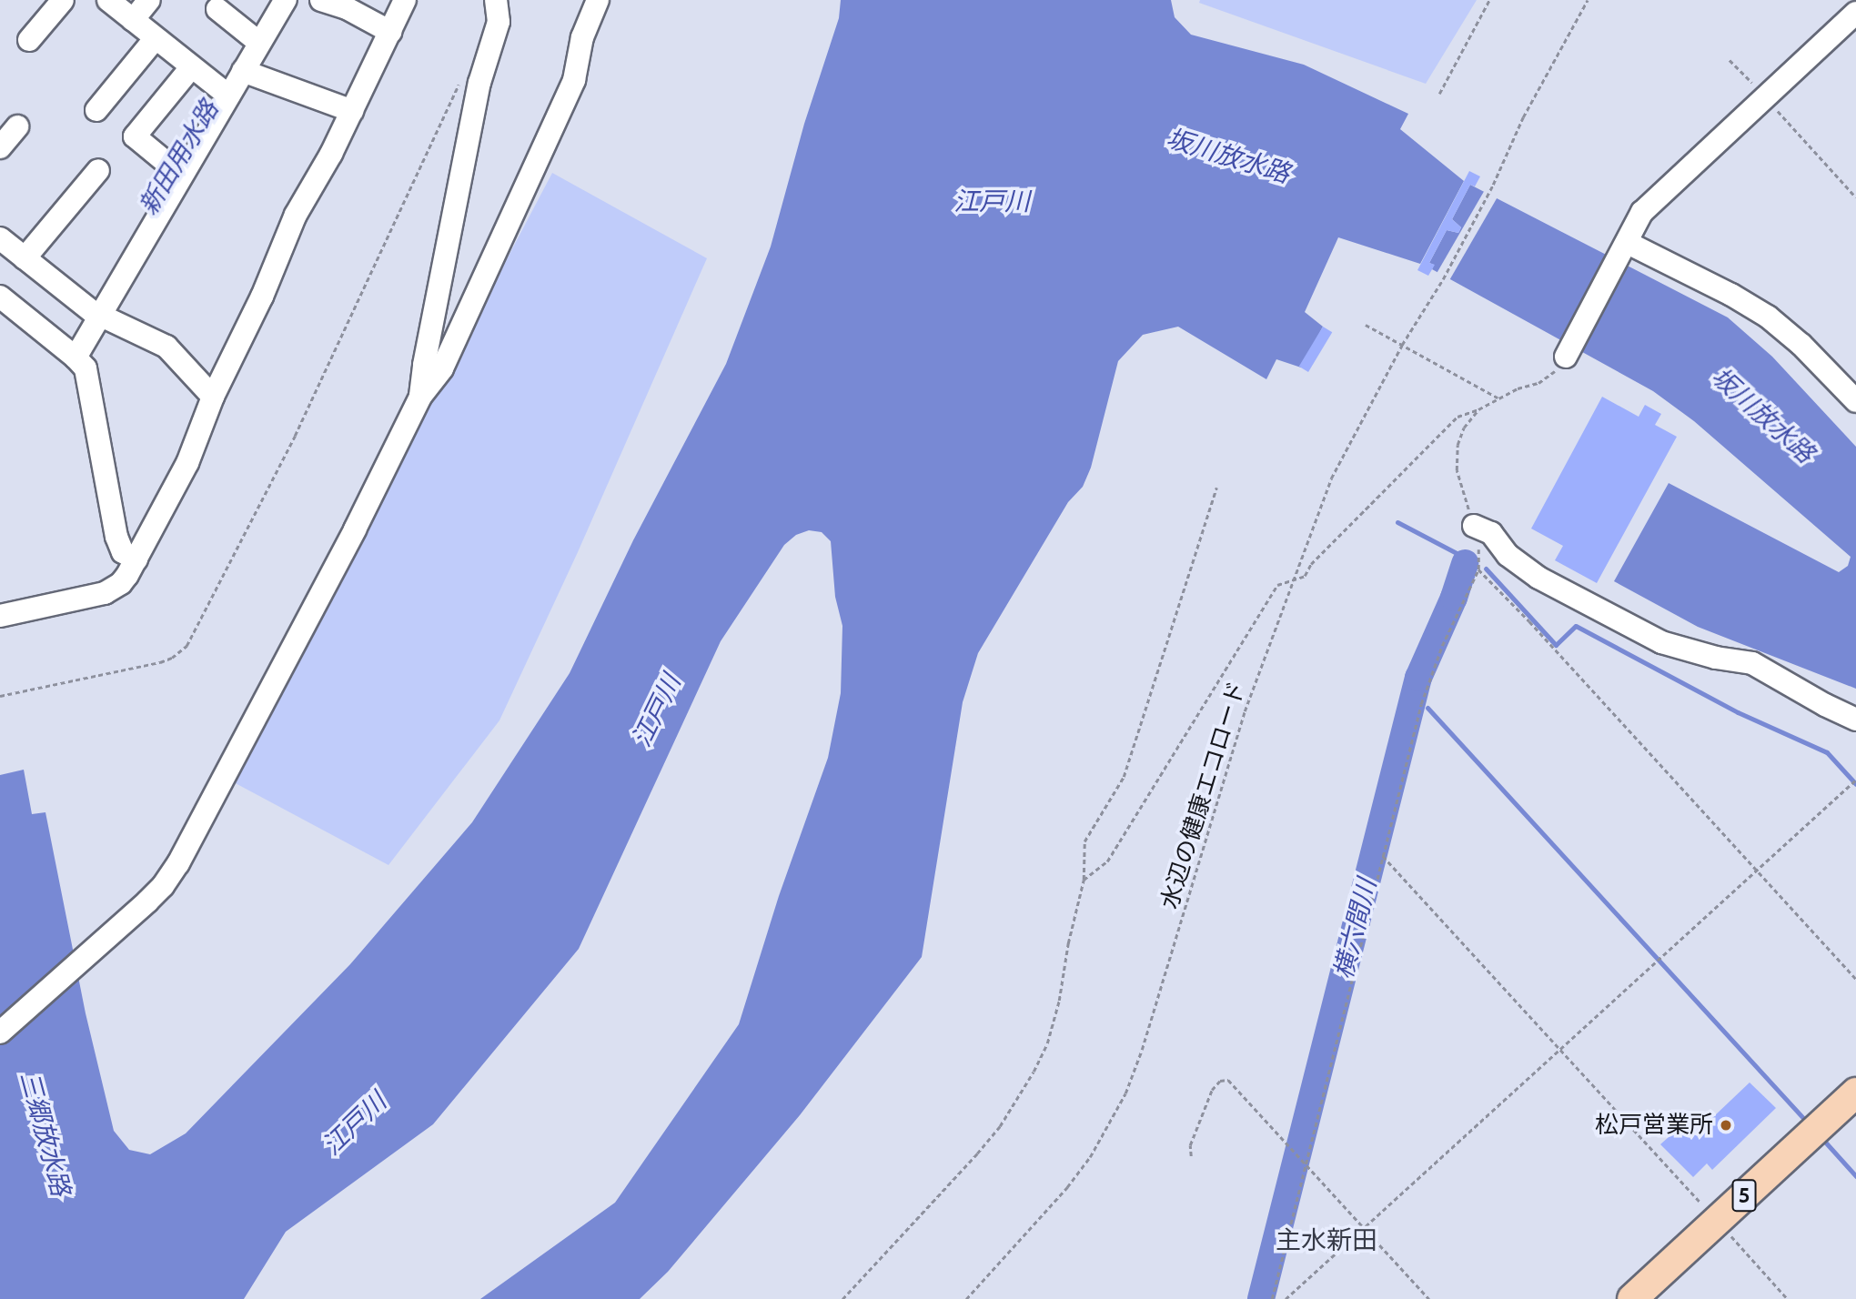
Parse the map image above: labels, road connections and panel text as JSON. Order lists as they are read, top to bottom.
{
  "streets": {
    "main road": ["5"],
    "path": ["水辺の健康エコロード"]
  },
  "districts": ["主水新田"],
  "water": [
    "坂川放水路",
    "新田用水路",
    "江戸川",
    "横六間川",
    "三郷放水路"
  ],
  "places": ["松戸営業所"]
}
